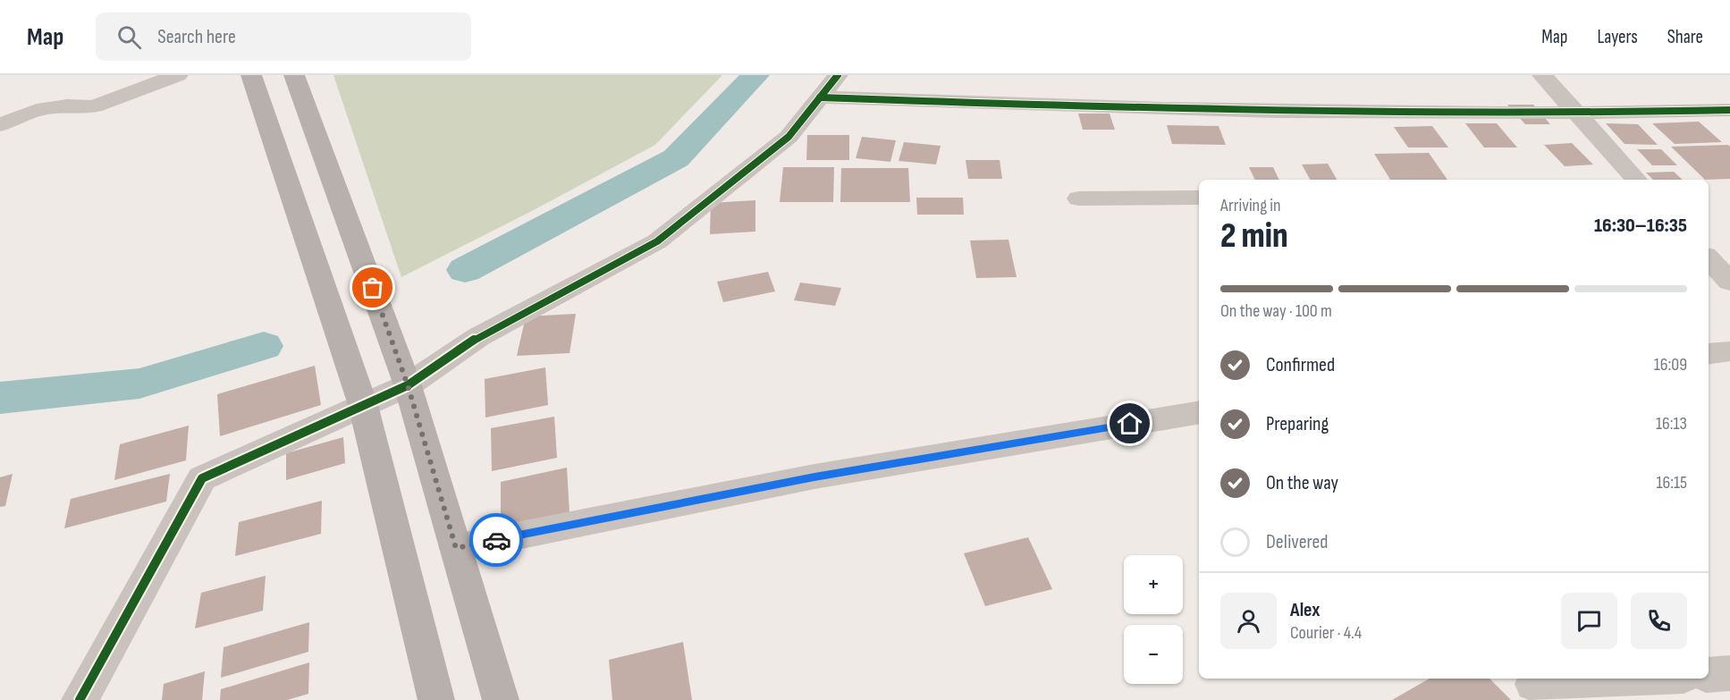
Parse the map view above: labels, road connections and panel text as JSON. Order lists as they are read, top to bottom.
{
  "page": {
    "header": "Map",
    "search": "Search here",
    "nav": ["Map", "Layers", "Share"],
    "heading": ["2 min", "Arriving in", "16:30–16:35"],
    "panel": ["Alex", "Courier · 4.4"],
    "bar": "On the way · 100 m",
    "list": [
      ["Confirmed", "16:09"],
      ["Preparing", "16:13"],
      ["On the way", "16:15"],
      "Delivered"
    ],
    "map_buttons": ["+", "−"]
  }
}
